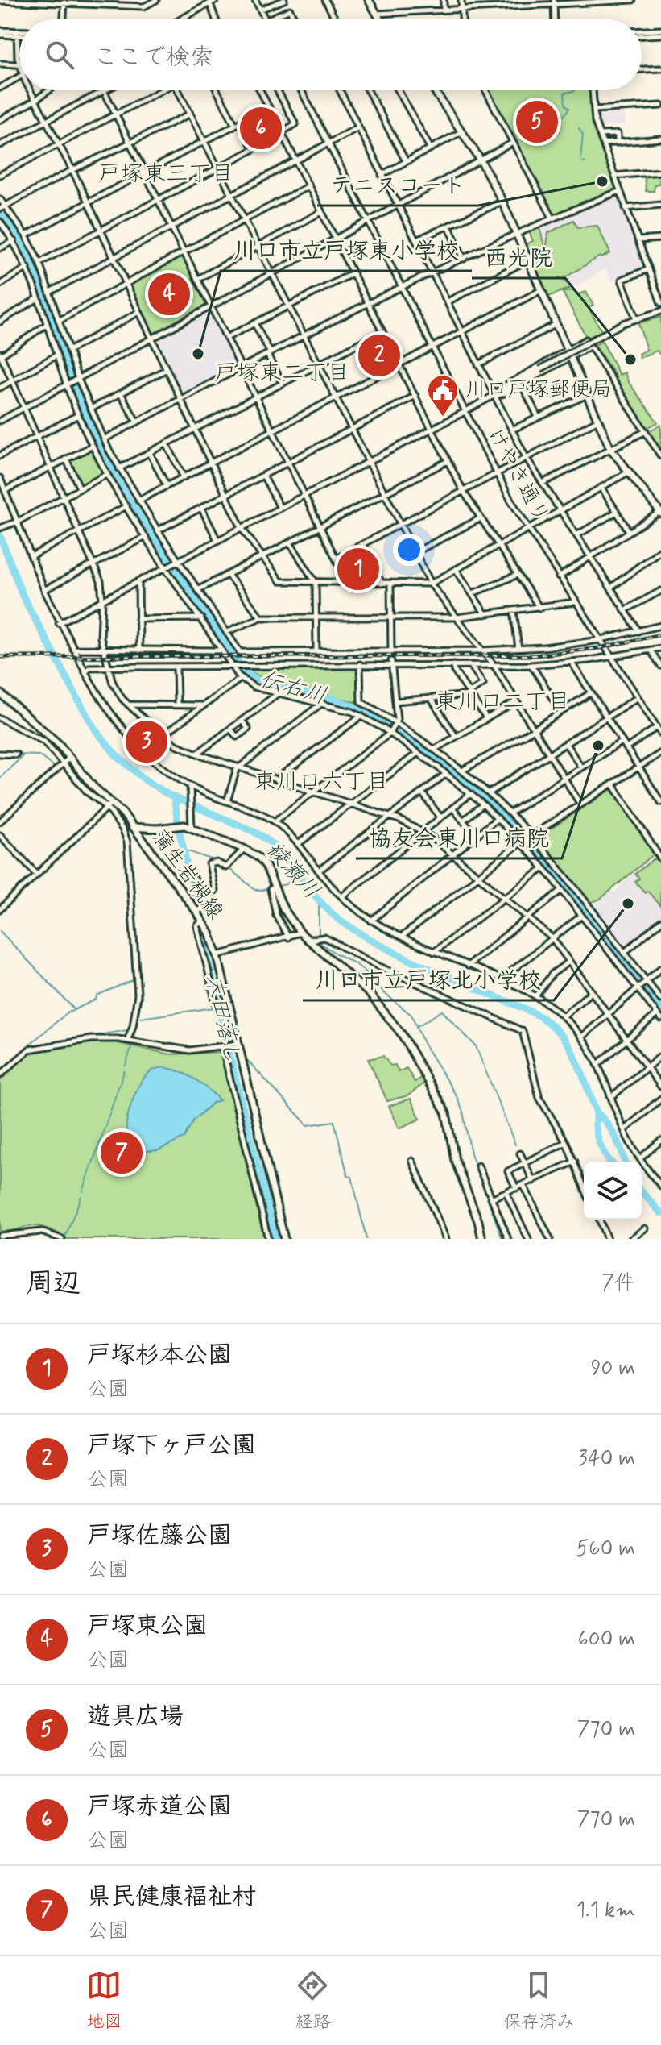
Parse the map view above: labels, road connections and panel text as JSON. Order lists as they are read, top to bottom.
{
  "streets": {
    "main road": ["蒲生岩槻線"],
    "street": ["けやき通り"]
  },
  "districts": [
    "戸塚東三丁目",
    "戸塚東二丁目",
    "東川口二丁目",
    "東川口六丁目"
  ],
  "water": ["伝右川", "綾瀬川", "末田落し"],
  "places": {
    "other": [
      "テニスコート",
      "川口市立戸塚東小学校",
      "西光院",
      "協友会東川口病院",
      "川口市立戸塚北小学校"
    ],
    "public building": ["川口戸塚郵便局"]
  },
  "page": {
    "search": "ここで検索",
    "pins": [
      "5",
      "6",
      "4",
      "2",
      "1",
      "3",
      "7"
    ],
    "heading": ["周辺", "7件"],
    "list": [
      {
        "mark": "1",
        "name": "戸塚杉本公園",
        "note": "公園",
        "value": "90 m"
      },
      {
        "mark": "2",
        "name": "戸塚下ヶ戸公園",
        "note": "公園",
        "value": "340 m"
      },
      {
        "mark": "3",
        "name": "戸塚佐藤公園",
        "note": "公園",
        "value": "560 m"
      },
      {
        "mark": "4",
        "name": "戸塚東公園",
        "note": "公園",
        "value": "600 m"
      },
      {
        "mark": "5",
        "name": "遊具広場",
        "note": "公園",
        "value": "770 m"
      },
      {
        "mark": "6",
        "name": "戸塚赤道公園",
        "note": "公園",
        "value": "770 m"
      },
      {
        "mark": "7",
        "name": "県民健康福祉村",
        "note": "公園",
        "value": "1.1 km"
      }
    ],
    "nav": ["地図", "経路", "保存済み"]
  }
}
